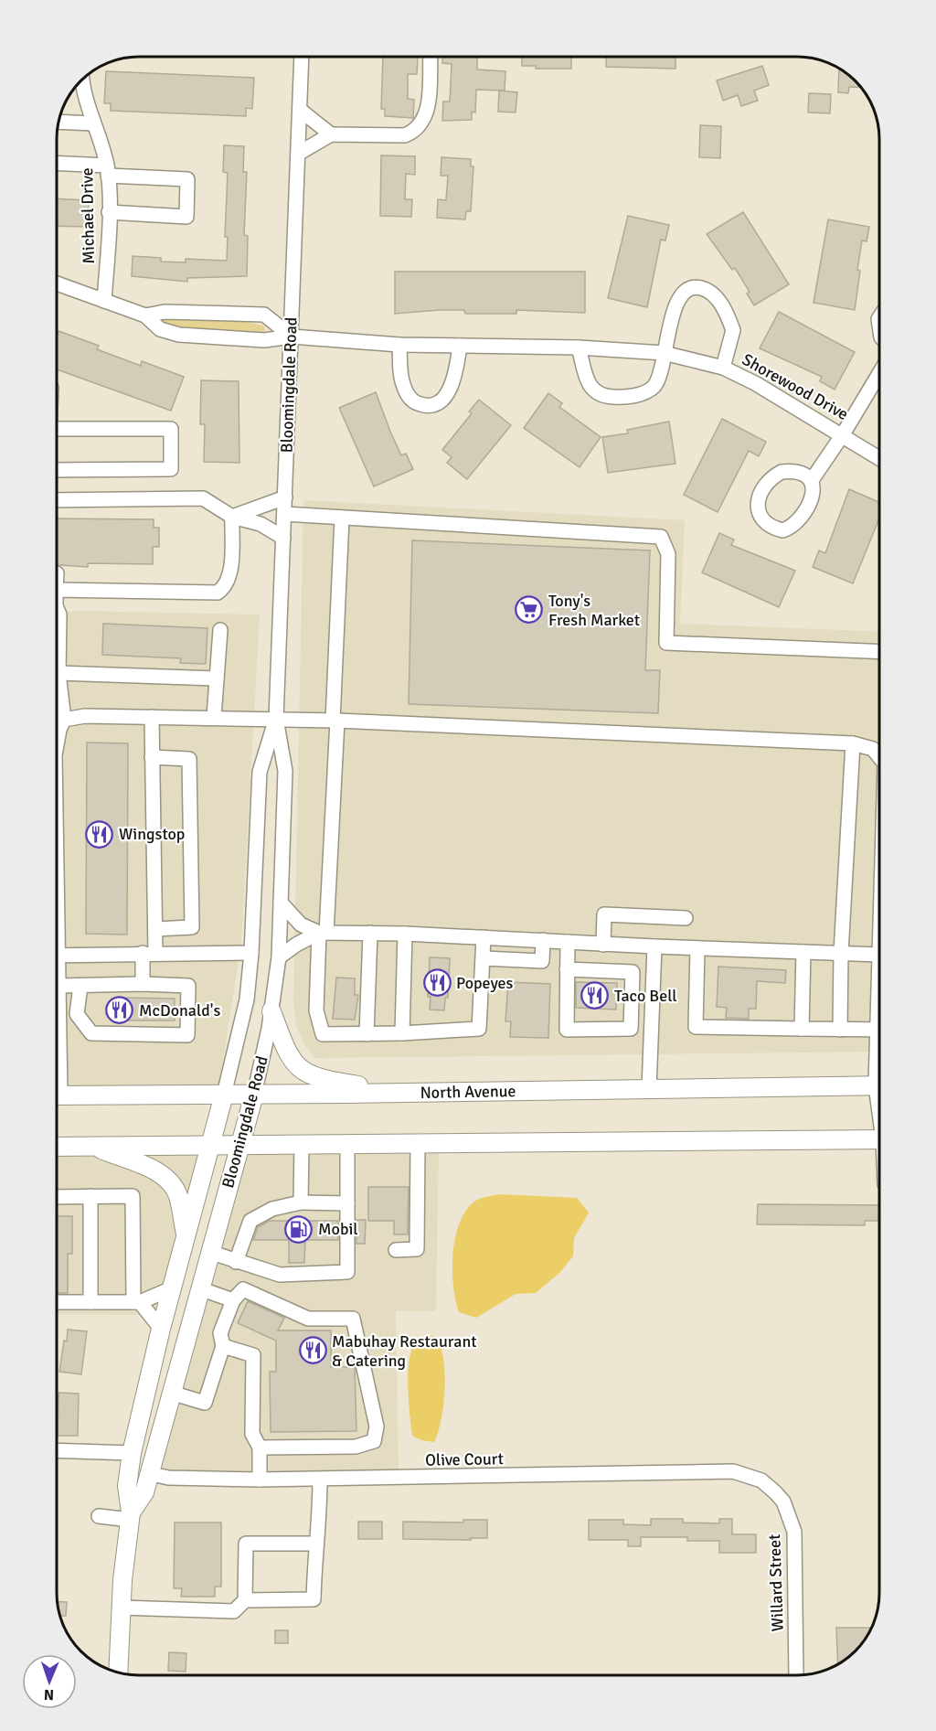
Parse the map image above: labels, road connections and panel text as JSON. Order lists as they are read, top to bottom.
{
  "streets": {
    "main road": ["Bloomingdale Road", "North Avenue"],
    "street": [
      "Michael Drive",
      "Shorewood Drive",
      "Olive Court",
      "Willard Street"
    ]
  },
  "crossings": [
    ["Michael Drive", "Shorewood Drive"],
    ["Bloomingdale Road", "Shorewood Drive"],
    ["Bloomingdale Road", "North Avenue"],
    ["Bloomingdale Road", "Olive Court"],
    ["Olive Court", "Willard Street"]
  ],
  "places": {
    "supermarket": ["Tony's Fresh Market"],
    "restaurant": [
      "Wingstop",
      "Popeyes",
      "Taco Bell",
      "McDonald's",
      "Mabuhay Restaurant & Catering"
    ],
    "fuel station": ["Mobil"]
  },
  "north": "bottom"
}
